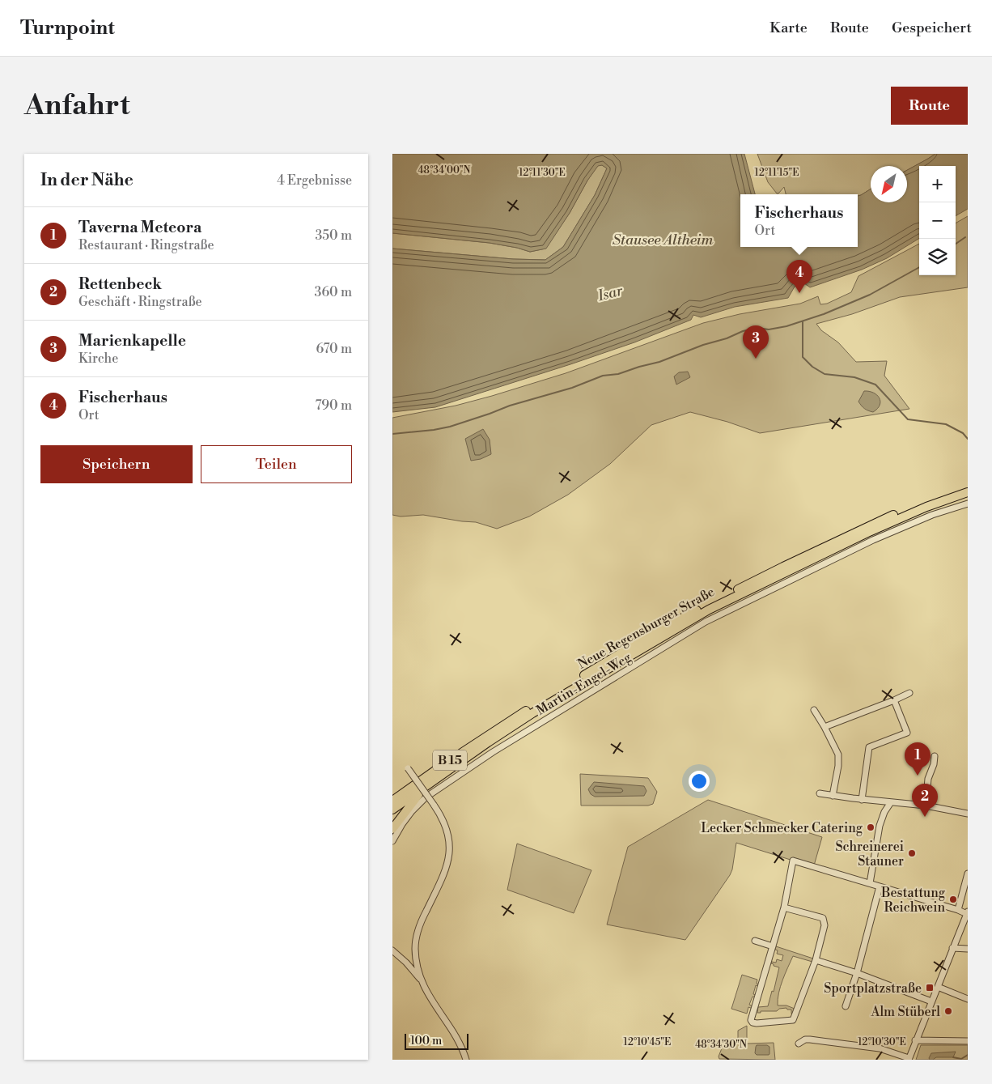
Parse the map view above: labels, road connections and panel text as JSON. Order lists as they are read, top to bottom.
{
  "streets": {
    "highway": ["Neue Regensburger Straße", "B 15"],
    "street": ["Martin-Engel-Weg"]
  },
  "water": ["Stausee Altheim", "Isar"],
  "places": {
    "other": [
      "Lecker Schmecker Catering",
      "Schreinerei Stauner",
      "Bestattung Reichwein",
      "Alm Stüberl"
    ],
    "transit": ["Sportplatzstraße"]
  },
  "scale_bar": "100 m",
  "north": "bottom left",
  "page": {
    "header": "Turnpoint",
    "nav": ["Karte", "Route", "Gespeichert"],
    "buttons": [
      "Route",
      ["Speichern", "Teilen"]
    ],
    "title": "Anfahrt",
    "heading": ["In der Nähe", "4 Ergebnisse"],
    "map_buttons": ["+", "−"],
    "popup": ["Fischerhaus", "Ort"],
    "list": [
      {
        "mark": "1",
        "name": "Taverna Meteora",
        "note": "Restaurant · Ringstraße",
        "value": "350 m"
      },
      {
        "mark": "2",
        "name": "Rettenbeck",
        "note": "Geschäft · Ringstraße",
        "value": "360 m"
      },
      {
        "mark": "3",
        "name": "Marienkapelle",
        "note": "Kirche",
        "value": "670 m"
      },
      {
        "mark": "4",
        "name": "Fischerhaus",
        "note": "Ort",
        "value": "790 m"
      }
    ],
    "pins": [
      "4",
      "3",
      "1",
      "2"
    ],
    "scale": "100 m"
  },
  "coordinates": [
    "48°34'00\"N",
    "12°11'30\"E",
    "12°11'15\"E",
    "12°10'45\"E",
    "12°10'30\"E",
    "48°34'30\"N"
  ]
}
